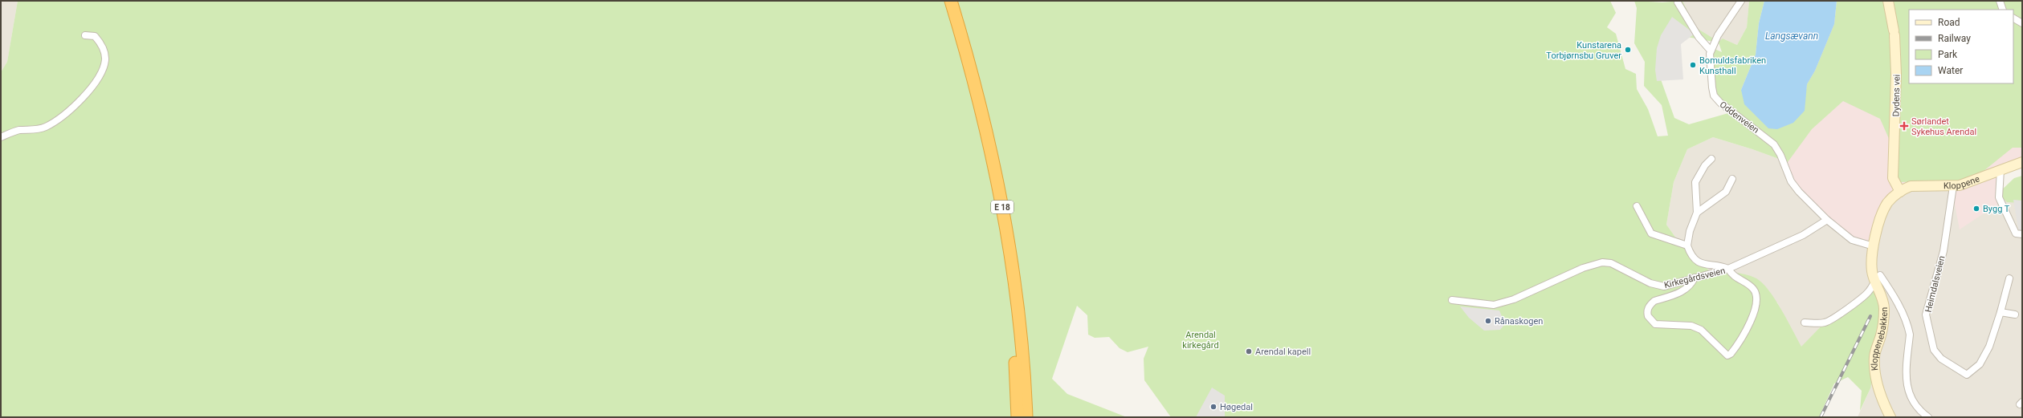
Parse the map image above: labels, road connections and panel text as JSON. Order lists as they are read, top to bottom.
{
  "streets": {
    "highway": ["E 18"],
    "main road": ["Dydens vei", "Kloppene", "Kloppenebakken"],
    "street": ["Oddenveien", "Kirkegårdsveien", "Heimdalsveien"]
  },
  "crossings": [
    ["Dydens vei", "Kloppene"],
    ["Dydens vei", "Kloppenebakken"],
    ["Oddenveien", "Kirkegårdsveien"],
    ["Kloppene", "Heimdalsveien"],
    ["Kloppene", "Kloppenebakken"]
  ],
  "water": ["Langsævann"],
  "parks": ["Arendal kirkegård"],
  "places": {
    "other": [
      "Kunstarena Torbjørnsbu Gruver",
      "Bomuldsfabriken Kunsthall",
      "Bygg T",
      "Rånaskogen",
      "Arendal kapell",
      "Høgedal"
    ],
    "health": ["Sørlandet Sykehus Arendal"]
  },
  "legend": [
    "Road",
    "Railway",
    "Park",
    "Water"
  ]
}
